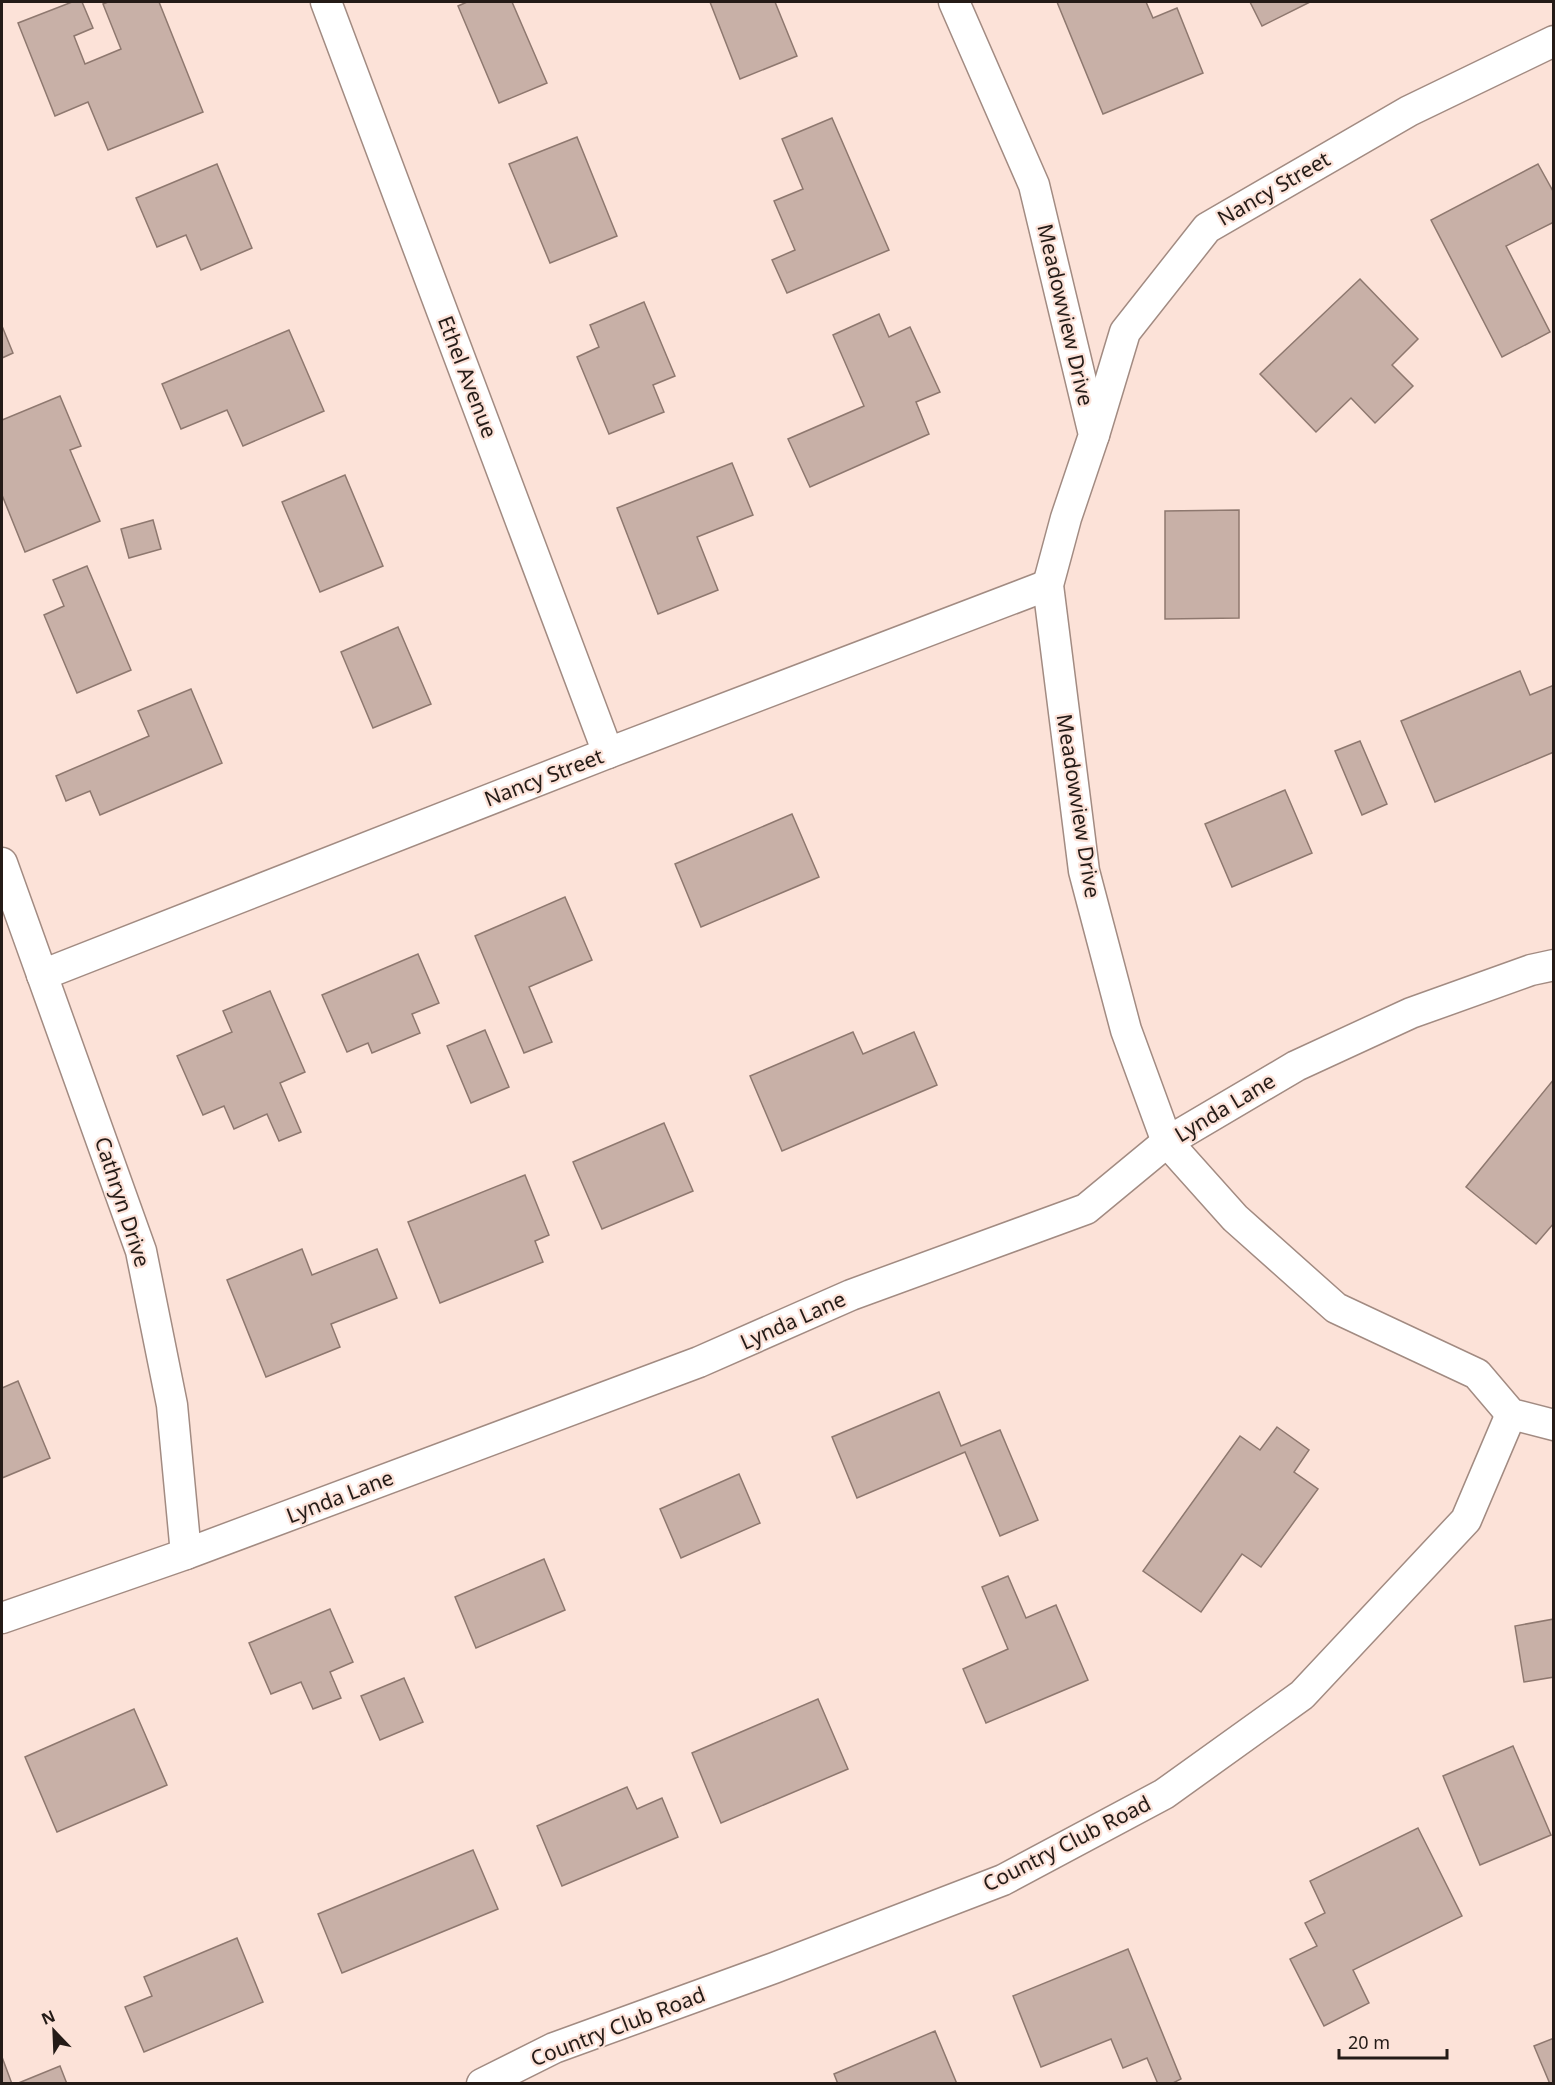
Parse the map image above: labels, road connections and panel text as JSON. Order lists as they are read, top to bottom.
{
  "streets": {
    "street": [
      "Nancy Street",
      "Meadowview Drive",
      "Ethel Avenue",
      "Lynda Lane",
      "Cathryn Drive",
      "Country Club Road"
    ]
  },
  "crossings": [
    ["Nancy Street", "Meadowview Drive"],
    ["Nancy Street", "Ethel Avenue"],
    ["Nancy Street", "Cathryn Drive"],
    ["Meadowview Drive", "Lynda Lane"],
    ["Meadowview Drive", "Country Club Road"],
    ["Lynda Lane", "Cathryn Drive"]
  ],
  "scale_bar": "20 m",
  "north": "top left"
}
